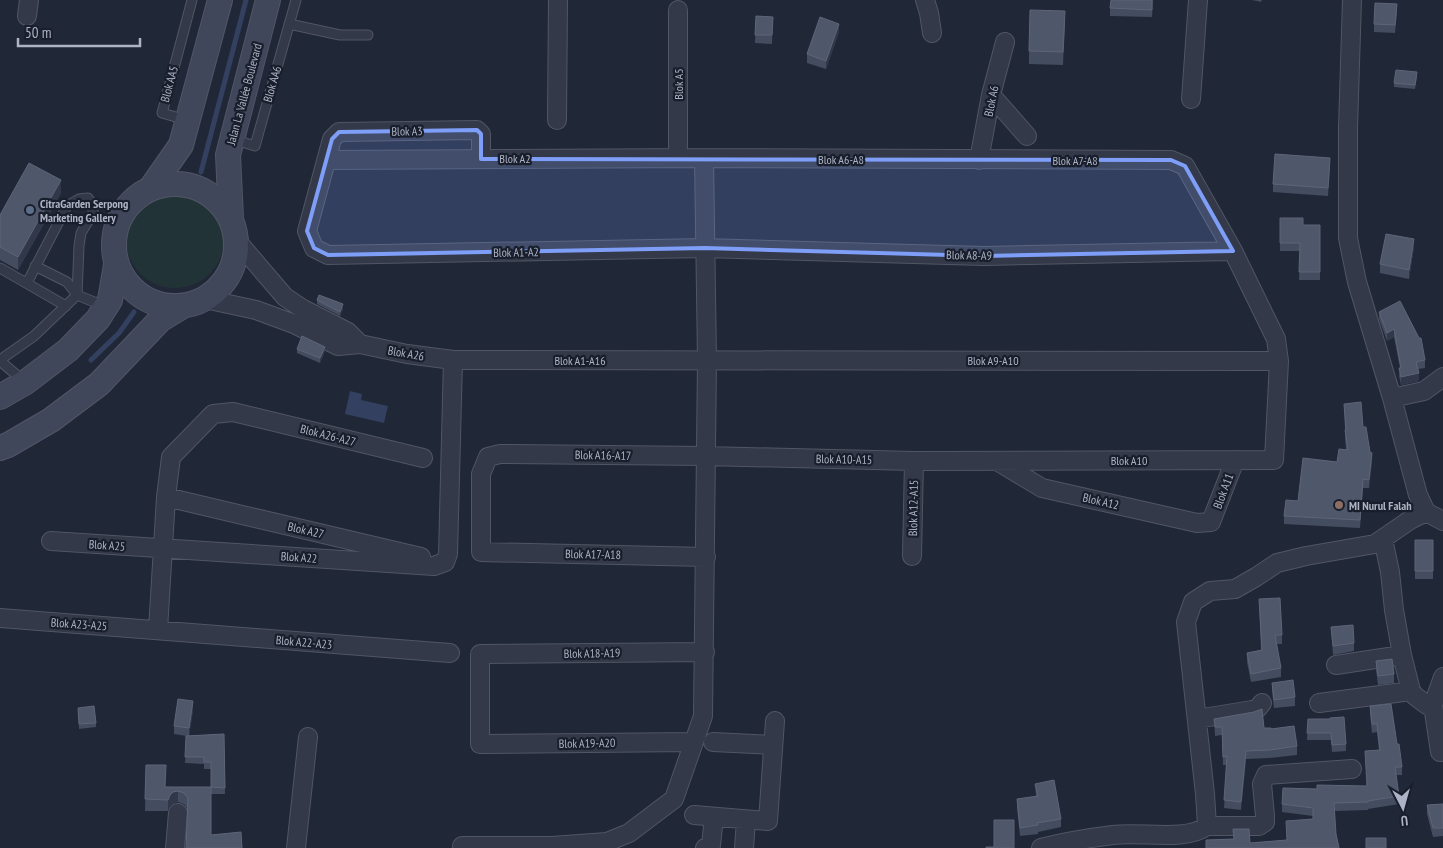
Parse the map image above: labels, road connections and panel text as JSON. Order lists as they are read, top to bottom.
{
  "streets": {
    "street": [
      "Blok A5",
      "Jalan La Vallée Boulevard",
      "Blok A6",
      "Blok A3",
      "Blok A2",
      "Blok A6-A8",
      "Blok A7-A8",
      "Blok A1-A2",
      "Blok A8-A9",
      "Blok A26",
      "Blok A1-A16",
      "Blok A9-A10",
      "Blok A26-A27",
      "Blok A16-A17",
      "Blok A10-A15",
      "Blok A10",
      "Blok A11",
      "Blok A12",
      "Blok A12-A15",
      "Blok A27",
      "Blok A25",
      "Blok A17-A18",
      "Blok A22",
      "Blok A23-A25",
      "Blok A22-A23",
      "Blok A18-A19",
      "Blok A19-A20"
    ],
    "lane": ["Blok AA5", "Blok AA6"]
  },
  "crossings": [
    ["Blok AA6", "Jalan La Vallée Boulevard"],
    ["Blok A5", "Blok A2"],
    ["Blok A6", "Blok A6-A8"],
    ["Blok A6", "Blok A7-A8"],
    ["Blok A3", "Blok A2"],
    ["Blok A3", "Blok A1-A2"],
    ["Blok A2", "Blok A6-A8"],
    ["Blok A2", "Blok A1-A2"],
    ["Blok A6-A8", "Blok A7-A8"],
    ["Blok A7-A8", "Blok A8-A9"],
    ["Blok A1-A2", "Blok A8-A9"],
    ["Blok A26", "Blok A1-A16"],
    ["Blok A1-A16", "Blok A9-A10"],
    ["Blok A9-A10", "Blok A10"],
    ["Blok A26-A27", "Blok A27"],
    ["Blok A16-A17", "Blok A10-A15"],
    ["Blok A16-A17", "Blok A17-A18"],
    ["Blok A10-A15", "Blok A10"],
    ["Blok A10-A15", "Blok A12"],
    ["Blok A10-A15", "Blok A12-A15"],
    ["Blok A10", "Blok A11"],
    ["Blok A10", "Blok A12"],
    ["Blok A11", "Blok A12"],
    ["Blok A27", "Blok A22"],
    ["Blok A25", "Blok A22"],
    ["Blok A23-A25", "Blok A22-A23"],
    ["Blok A18-A19", "Blok A19-A20"]
  ],
  "places": ["CitraGarden Serpong Marketing Gallery", "MI Nurul Falah"],
  "scale_bar": "50 m",
  "north": "bottom"
}
